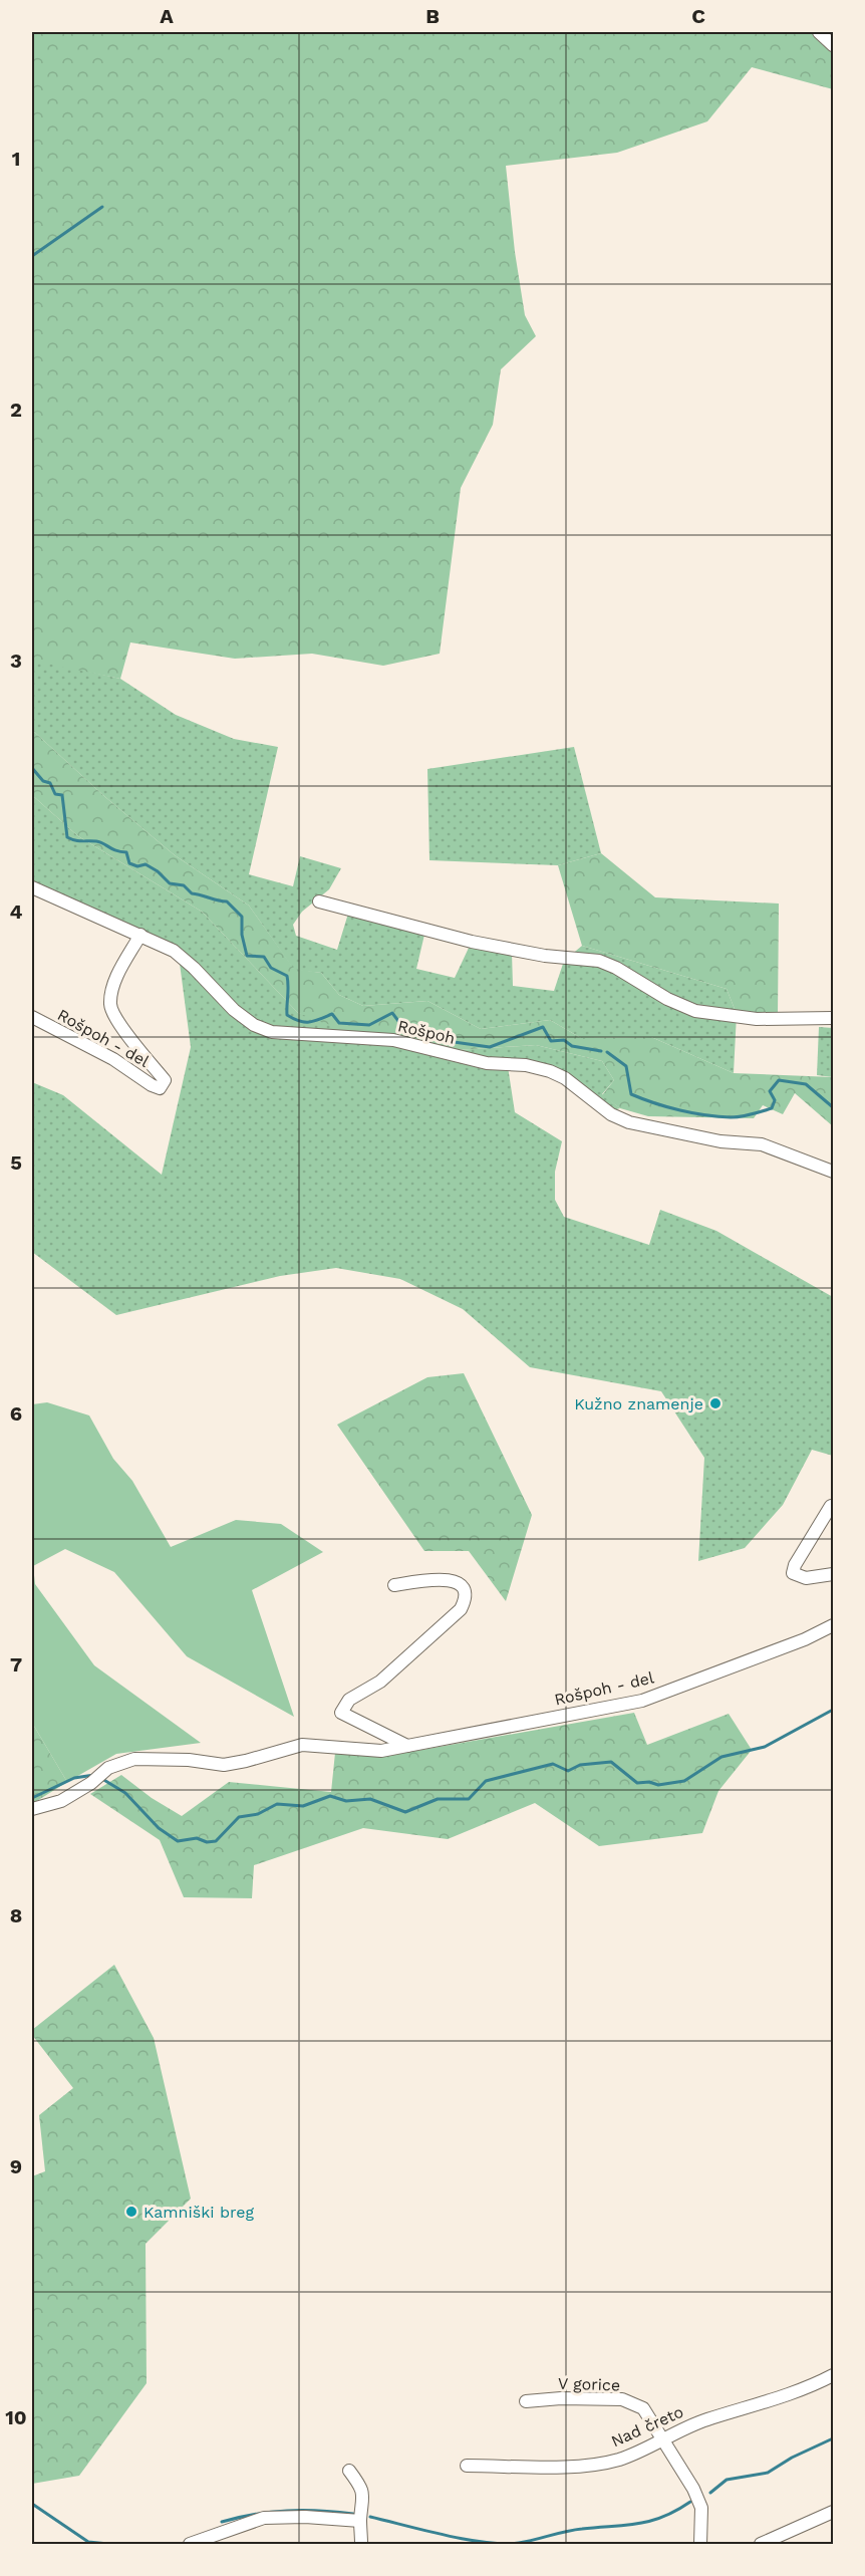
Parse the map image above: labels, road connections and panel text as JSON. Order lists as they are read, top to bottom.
{
  "streets": {
    "street": [
      "Rošpoh",
      "Rošpoh - del",
      "V gorice",
      "Nad čreto"
    ]
  },
  "crossings": [
    ["Rošpoh", "Rošpoh - del"],
    ["V gorice", "Nad čreto"]
  ],
  "places": ["Kužno znamenje", "Kamniški breg"],
  "grid": {
    "columns": ["A", "B", "C"],
    "rows": [
      "1",
      "2",
      "3",
      "4",
      "5",
      "6",
      "7",
      "8",
      "9",
      "10"
    ]
  }
}
